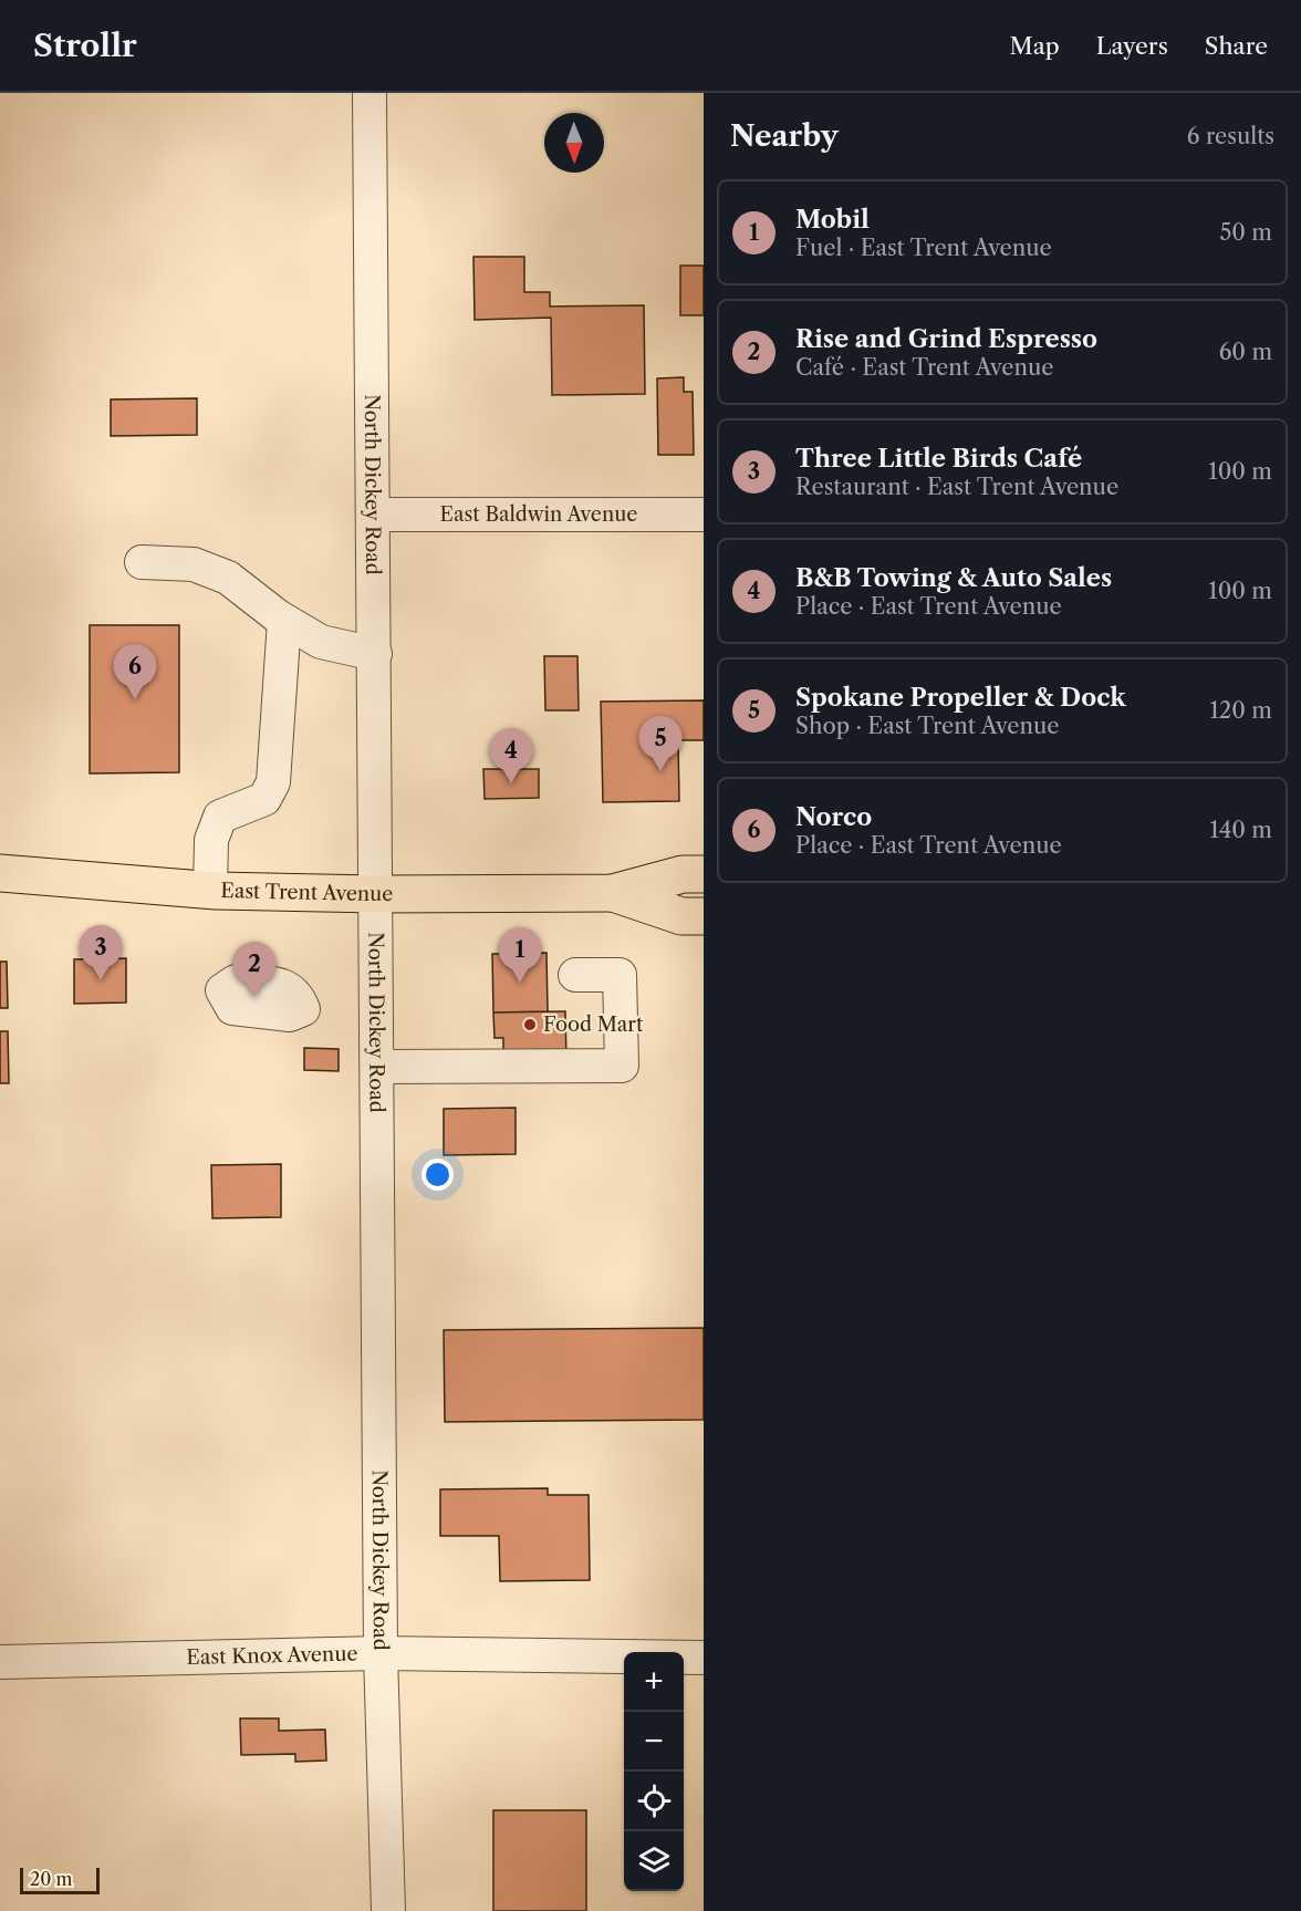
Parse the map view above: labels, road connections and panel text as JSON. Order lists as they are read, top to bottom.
{
  "streets": {
    "main road": ["East Trent Avenue"],
    "street": ["North Dickey Road", "East Baldwin Avenue", "East Knox Avenue"]
  },
  "crossings": [
    ["North Dickey Road", "East Baldwin Avenue"],
    ["North Dickey Road", "East Trent Avenue"],
    ["North Dickey Road", "East Knox Avenue"]
  ],
  "places": ["Food Mart"],
  "scale_bar": "20 m",
  "north": "bottom",
  "page": {
    "header": "Strollr",
    "nav": ["Map", "Layers", "Share"],
    "heading": ["Nearby", "6 results"],
    "list": [
      {
        "mark": "1",
        "name": "Mobil",
        "note": "Fuel · East Trent Avenue",
        "value": "50 m"
      },
      {
        "mark": "2",
        "name": "Rise and Grind Espresso",
        "note": "Café · East Trent Avenue",
        "value": "60 m"
      },
      {
        "mark": "3",
        "name": "Three Little Birds Café",
        "note": "Restaurant · East Trent Avenue",
        "value": "100 m"
      },
      {
        "mark": "4",
        "name": "B&B Towing & Auto Sales",
        "note": "Place · East Trent Avenue",
        "value": "100 m"
      },
      {
        "mark": "5",
        "name": "Spokane Propeller & Dock",
        "note": "Shop · East Trent Avenue",
        "value": "120 m"
      },
      {
        "mark": "6",
        "name": "Norco",
        "note": "Place · East Trent Avenue",
        "value": "140 m"
      }
    ],
    "pins": [
      "6",
      "5",
      "4",
      "3",
      "1",
      "2"
    ],
    "map_buttons": ["+", "−"],
    "scale": "20 m"
  }
}
